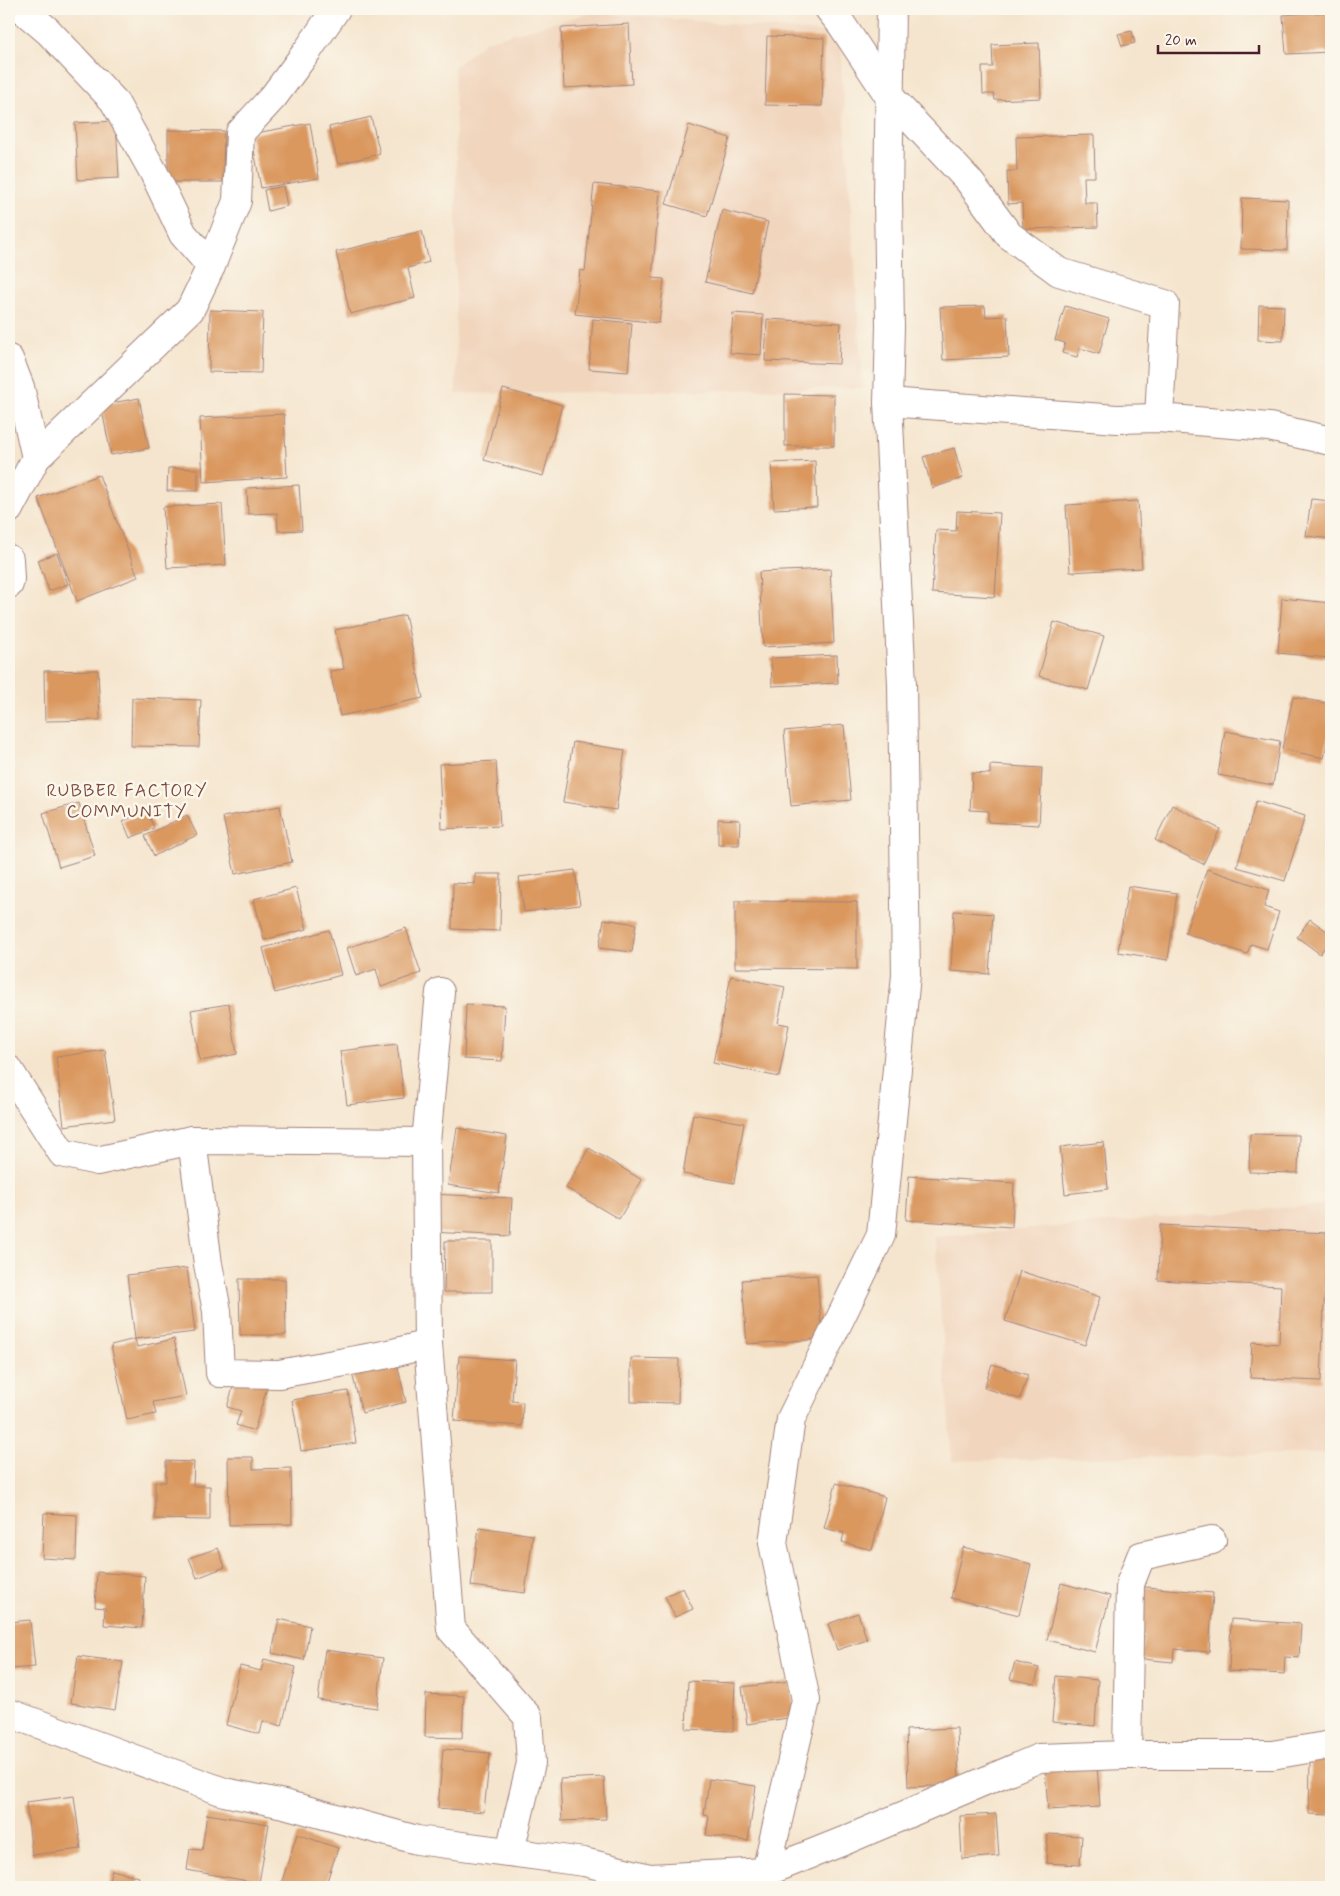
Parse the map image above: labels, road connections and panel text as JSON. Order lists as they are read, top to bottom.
{
  "districts": ["RUBBER FACTORY COMMUNITY"],
  "scale_bar": "20 m"
}
